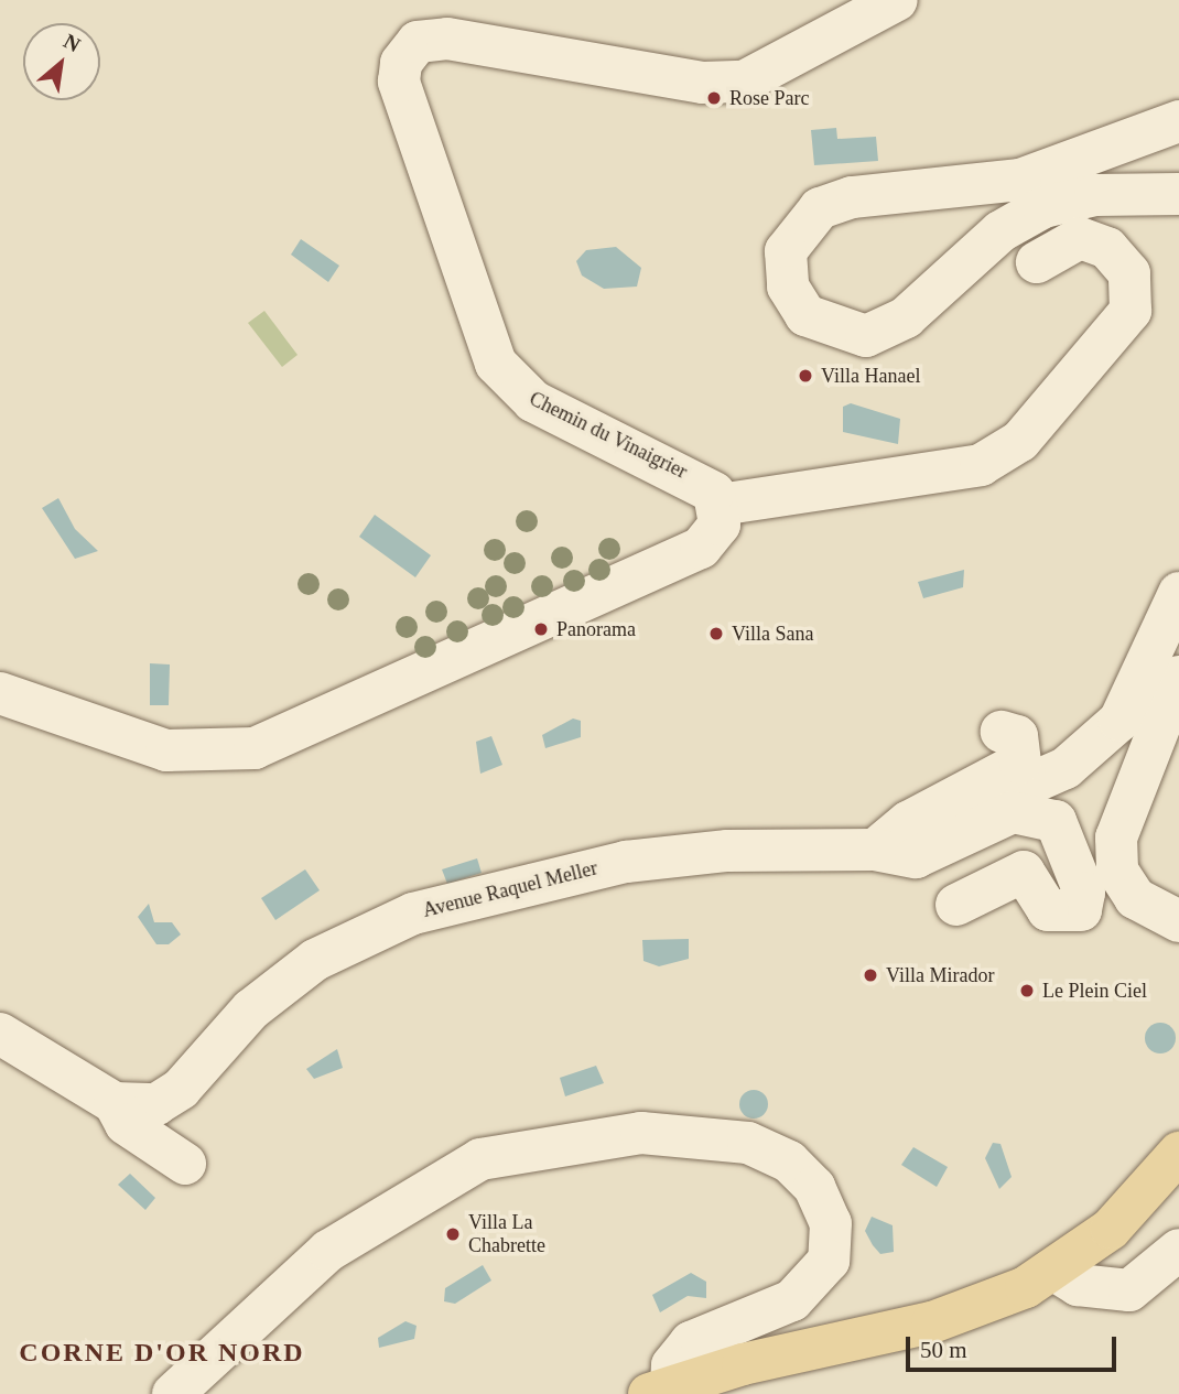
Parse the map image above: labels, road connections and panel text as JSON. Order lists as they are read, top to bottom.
{
  "streets": {
    "street": ["Chemin du Vinaigrier", "Avenue Raquel Meller"]
  },
  "districts": ["CORNE D'OR NORD"],
  "places": [
    "Rose Parc",
    "Villa Hanael",
    "Panorama",
    "Villa Sana",
    "Villa Mirador",
    "Le Plein Ciel",
    "Villa La Chabrette"
  ],
  "scale_bar": "50 m",
  "north": "top right"
}
